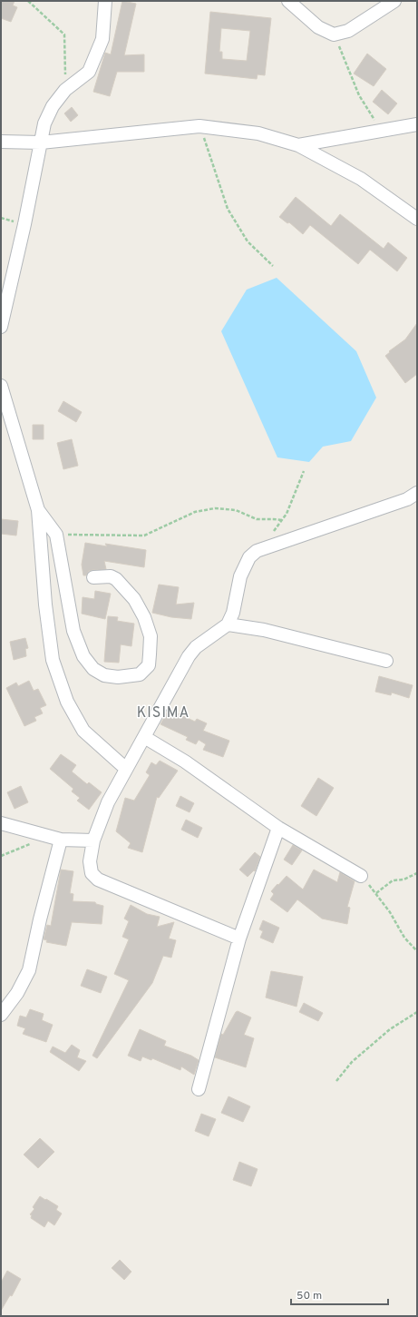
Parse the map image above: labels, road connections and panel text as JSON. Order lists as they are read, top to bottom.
{
  "districts": ["KISIMA"],
  "scale_bar": "50 m"
}
